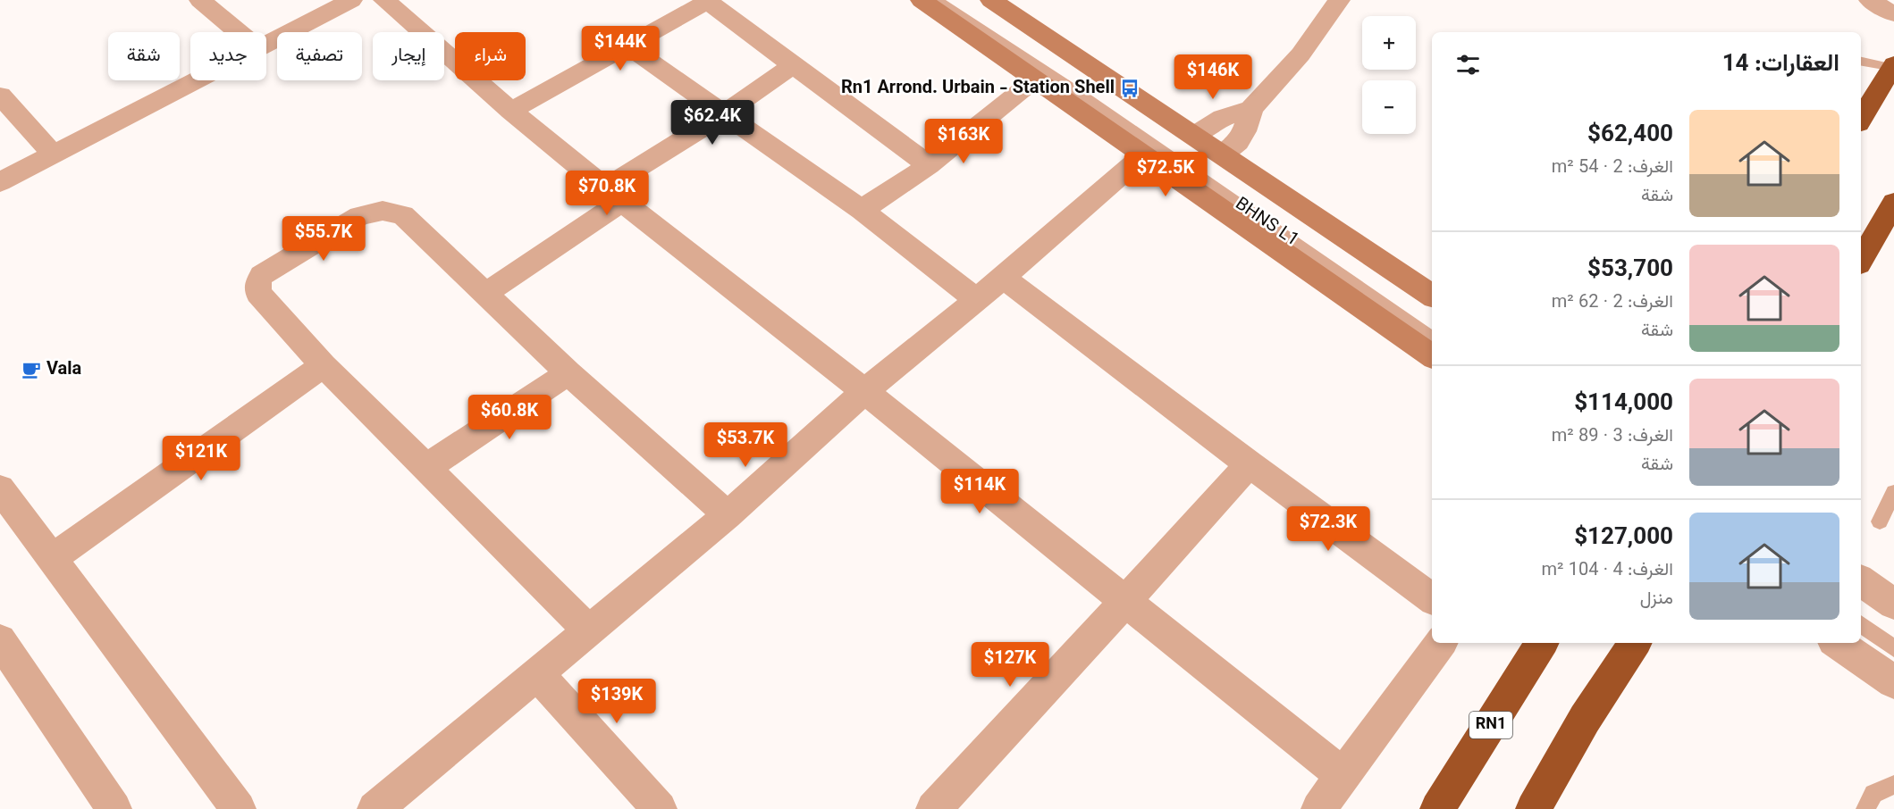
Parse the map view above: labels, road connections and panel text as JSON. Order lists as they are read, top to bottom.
{
  "streets": {
    "highway": ["RN1"],
    "lane": ["BHNS L1"]
  },
  "places": {
    "bus stop": ["Rn1 Arrond. Urbain - Station Shell"],
    "cafe": ["Vala"]
  },
  "page": {
    "map_buttons": ["+", "−"],
    "price": [
      "$144K",
      "$146K",
      "$62.4K",
      "$163K",
      "$72.5K",
      "$70.8K",
      "$55.7K",
      "$60.8K",
      "$53.7K",
      "$121K",
      "$114K",
      "$72.3K",
      "$127K",
      "$139K"
    ],
    "chip": [
      "شراء",
      "إيجار",
      "تصفية",
      "جديد",
      "شقة"
    ],
    "heading": "العقارات: 14",
    "list": [
      {
        "name": "$62,400",
        "note": "الغرف: 2 · 54 m² · شقة"
      },
      {
        "name": "$53,700",
        "note": "الغرف: 2 · 62 m² · شقة"
      },
      {
        "name": "$114,000",
        "note": "الغرف: 3 · 89 m² · شقة"
      },
      {
        "name": "$127,000",
        "note": "الغرف: 4 · 104 m² · منزل"
      }
    ]
  }
}
